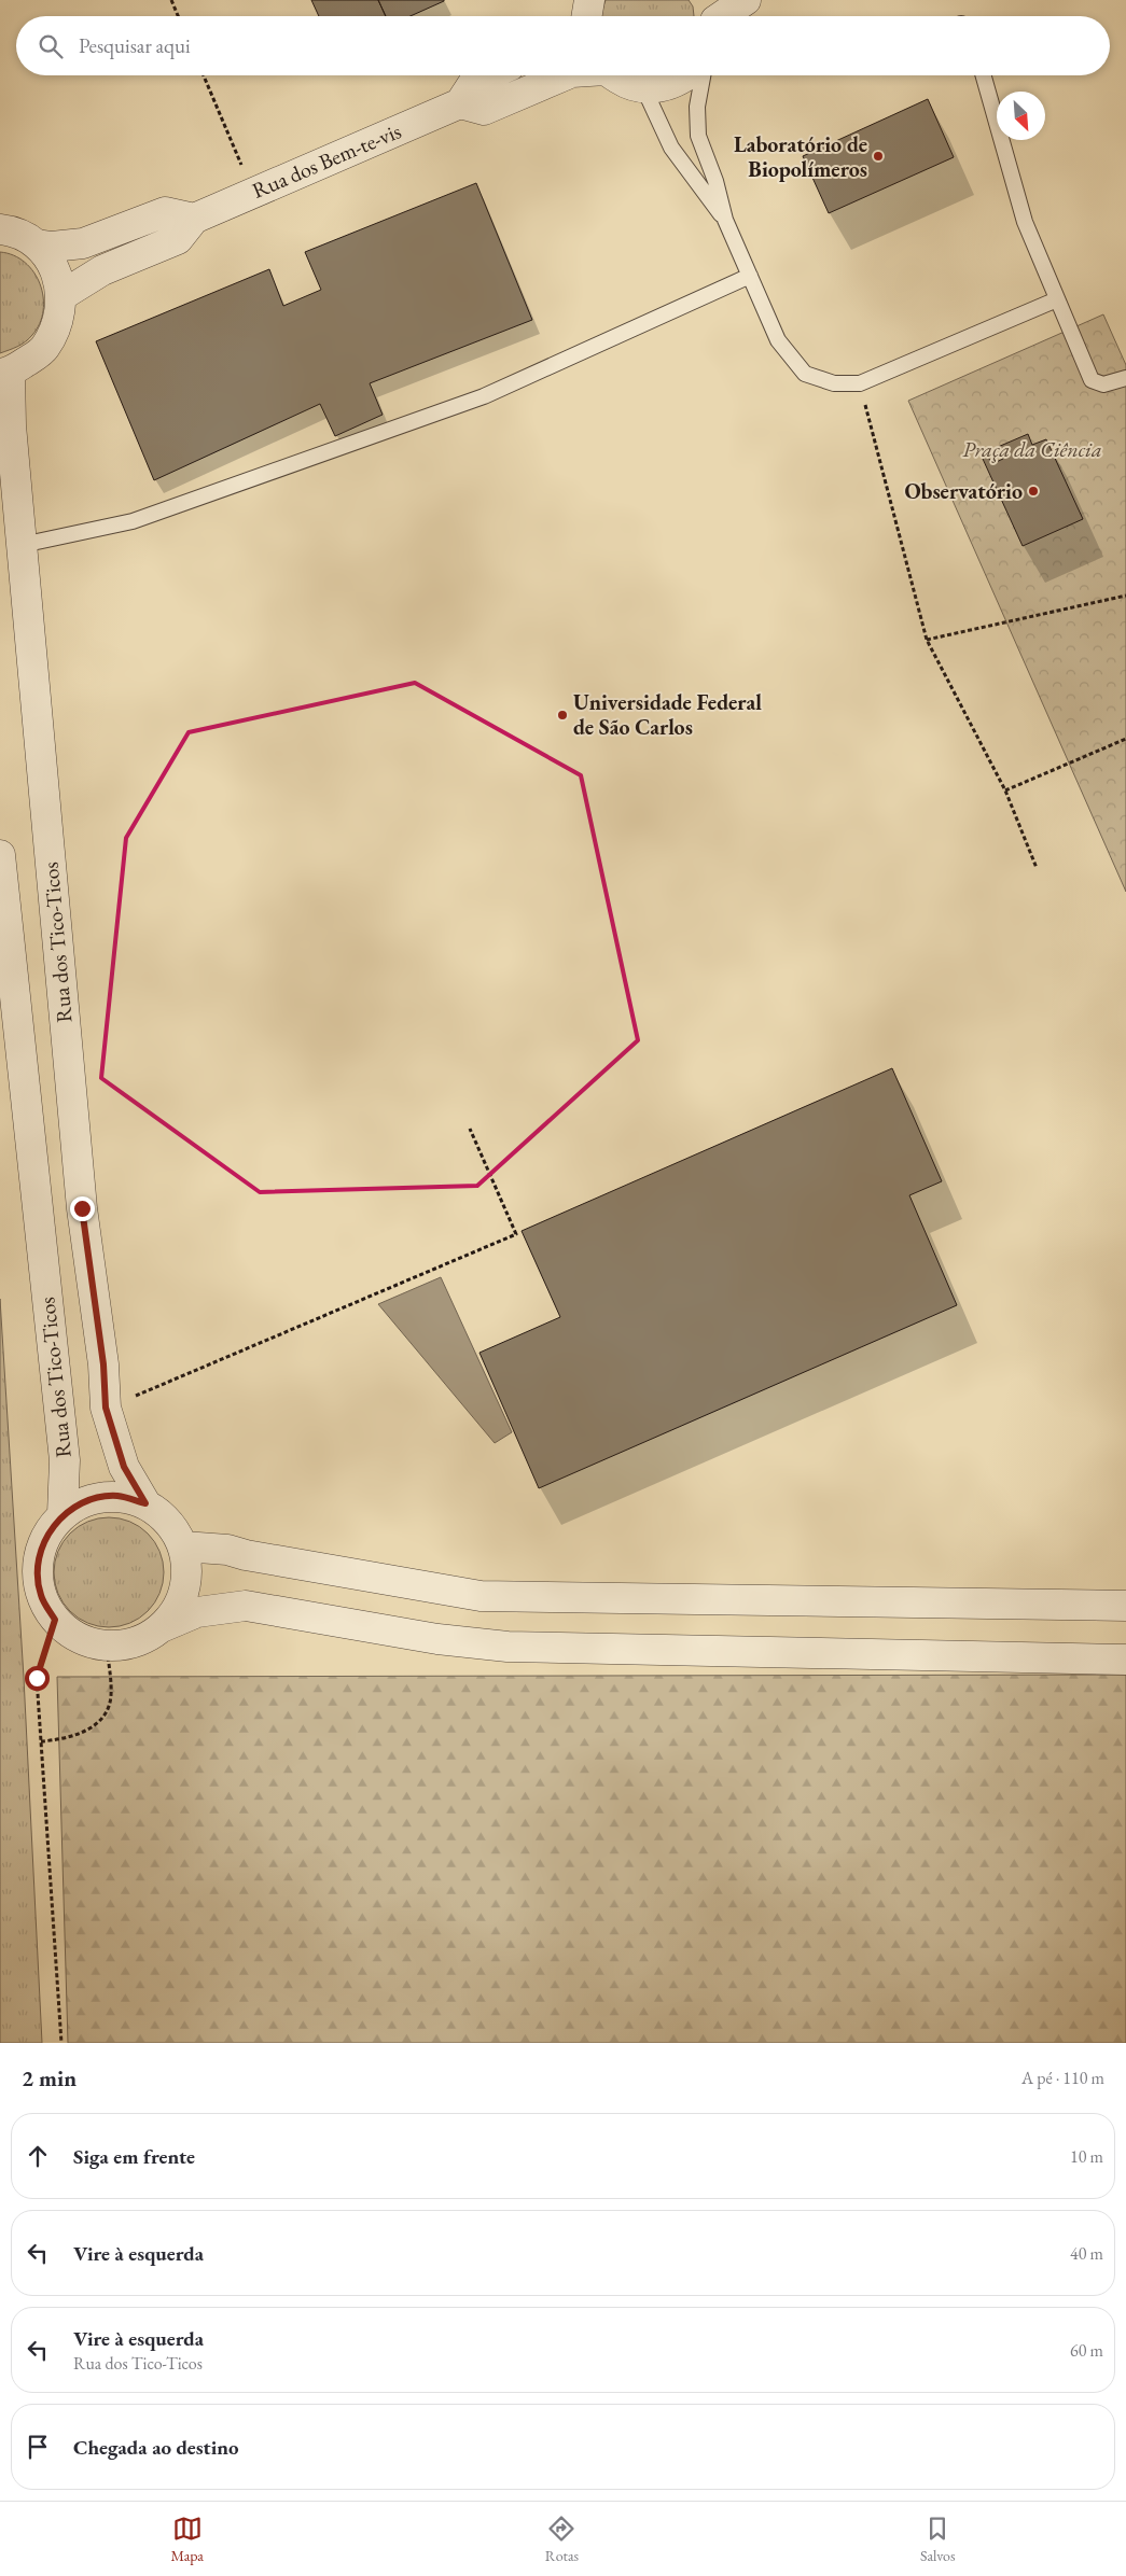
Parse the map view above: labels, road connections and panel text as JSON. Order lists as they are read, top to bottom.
{
  "streets": {
    "street": ["Rua dos Bem-te-vis", "Rua dos Tico-Ticos"]
  },
  "parks": ["Praça da Ciência"],
  "places": ["Laboratório de Biopolímeros", "Observatório", "Universidade Federal de São Carlos"],
  "north": "bottom right",
  "page": {
    "search": "Pesquisar aqui",
    "heading": ["2 min", "A pé · 110 m"],
    "list": [
      ["Siga em frente", "10 m"],
      ["Vire à esquerda", "40 m"],
      ["Vire à esquerda", "Rua dos Tico-Ticos", "60 m"],
      "Chegada ao destino"
    ],
    "nav": ["Mapa", "Rotas", "Salvos"]
  }
}
